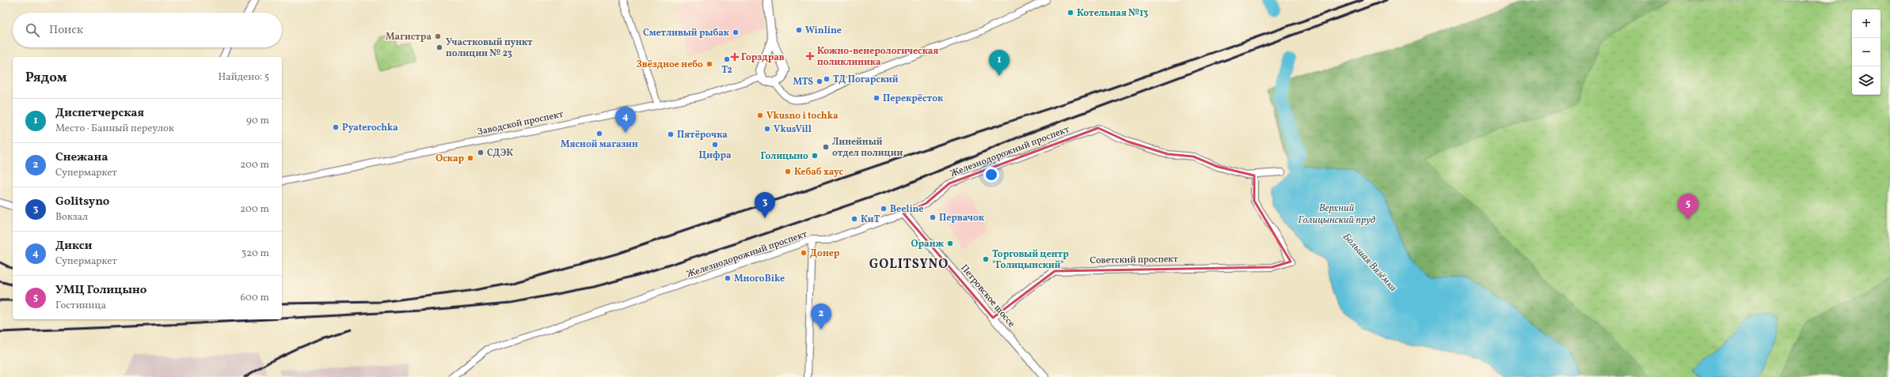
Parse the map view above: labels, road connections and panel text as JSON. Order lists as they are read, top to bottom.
{
  "streets": {
    "street": [
      "Заводской проспект",
      "Железнодорожный проспект",
      "Советский проспект",
      "Петровское шоссе"
    ]
  },
  "crossings": [
    ["Железнодорожный проспект", "Советский проспект"],
    ["Железнодорожный проспект", "Петровское шоссе"],
    ["Советский проспект", "Петровское шоссе"]
  ],
  "districts": ["GOLITSYNO"],
  "water": ["Верхний Голицынский пруд", "Большая Вязёмка"],
  "places": {
    "other": [
      "Котельная №13",
      "Winline",
      "Сметливый рыбак",
      "Магистра",
      "Участковый пункт полиции № 23",
      "T2",
      "Звёздное небо",
      "ТД Погарский",
      "MTS",
      "Перекрёсток",
      "Vkusno i tochka",
      "Pyaterochka",
      "VkusVill",
      "Мясной магазин",
      "Пятёрочка",
      "Цифра",
      "Линейный отдел полиции",
      "СДЭК",
      "Голицыно",
      "Оскар",
      "Кебаб хаус",
      "Beeline",
      "Первачок",
      "КиТ",
      "Оранж",
      "Донер",
      "Торговый центр \"Голицынский\"",
      "МногоBike"
    ],
    "health": ["Кожно-венерологическая поликлиника", "Горздрав"]
  },
  "page": {
    "map_buttons": ["+", "−"],
    "search": "Поиск",
    "pins": [
      "1",
      "4",
      "3",
      "5",
      "2"
    ],
    "heading": ["Рядом", "Найдено: 5"],
    "list": [
      {
        "mark": "1",
        "name": "Диспетчерская",
        "note": "Место · Банный переулок",
        "value": "90 m"
      },
      {
        "mark": "2",
        "name": "Снежана",
        "note": "Супермаркет",
        "value": "200 m"
      },
      {
        "mark": "3",
        "name": "Golitsyno",
        "note": "Вокзал",
        "value": "200 m"
      },
      {
        "mark": "4",
        "name": "Дикси",
        "note": "Супермаркет",
        "value": "320 m"
      },
      {
        "mark": "5",
        "name": "УМЦ Голицыно",
        "note": "Гостиница",
        "value": "600 m"
      }
    ]
  }
}
